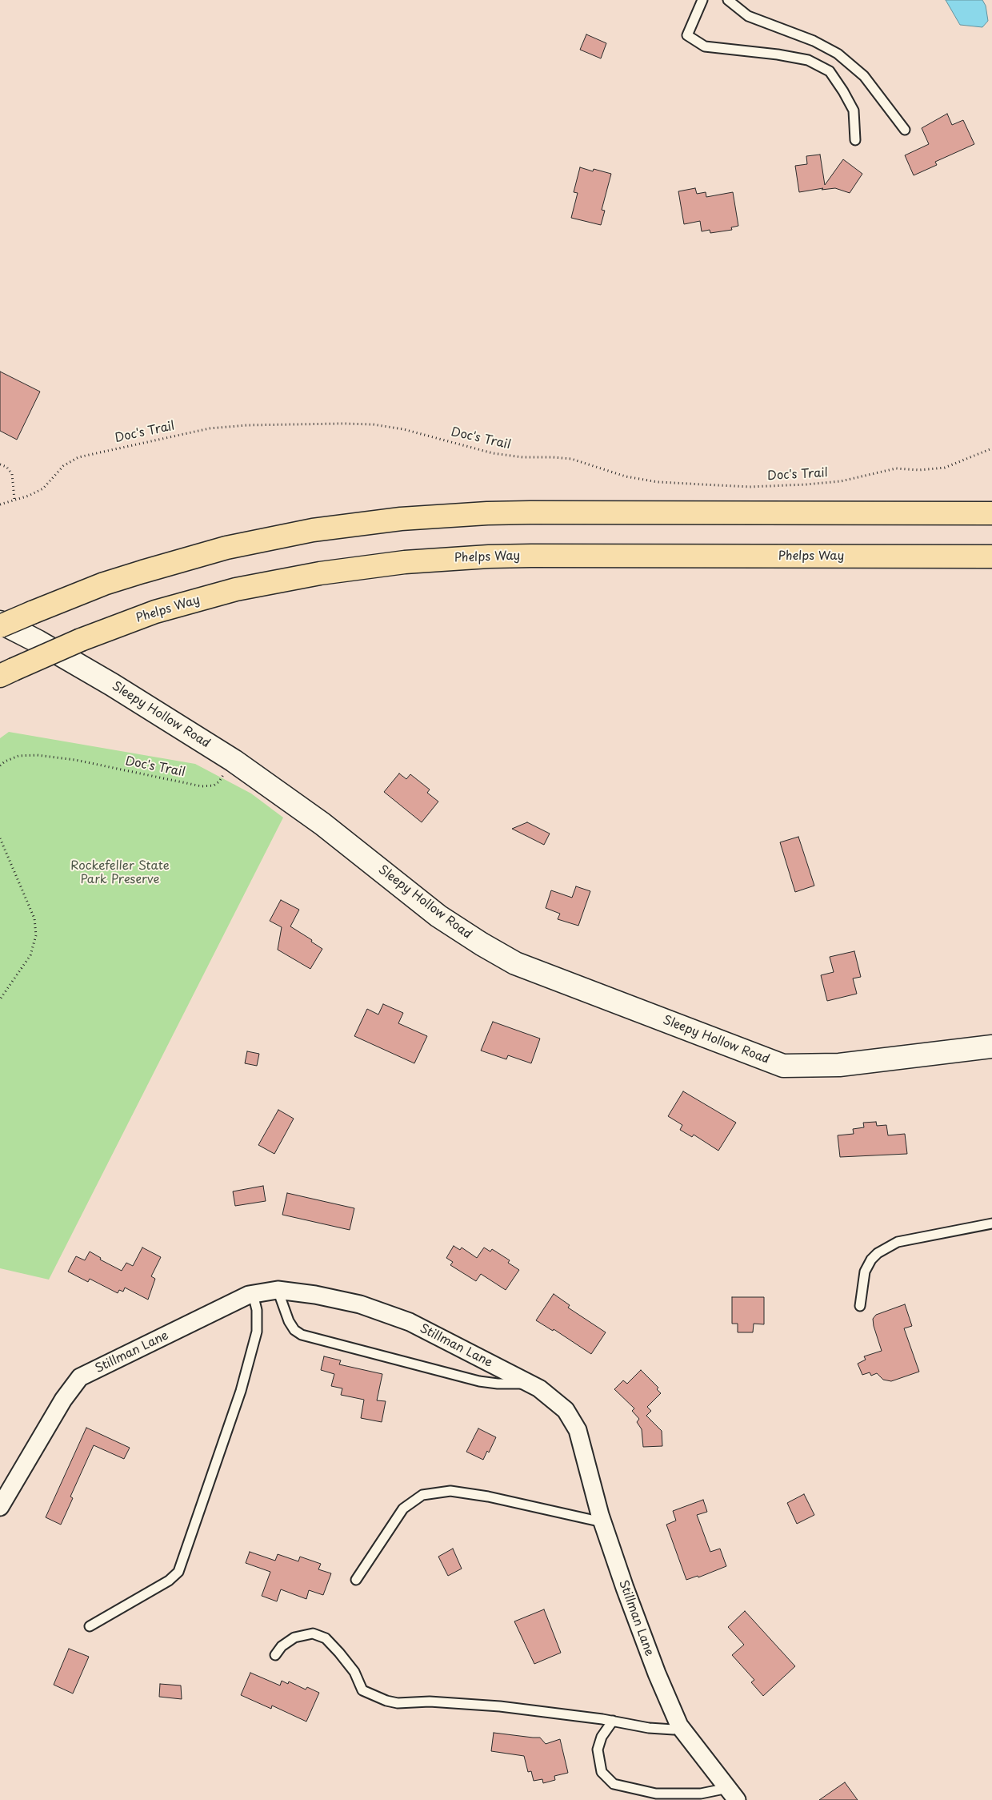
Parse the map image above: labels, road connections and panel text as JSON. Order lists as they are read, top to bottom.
{
  "streets": {
    "main road": ["Phelps Way"],
    "street": ["Sleepy Hollow Road", "Stillman Lane"],
    "path": ["Doc's Trail"]
  },
  "parks": ["Rockefeller State Park Preserve"]
}
